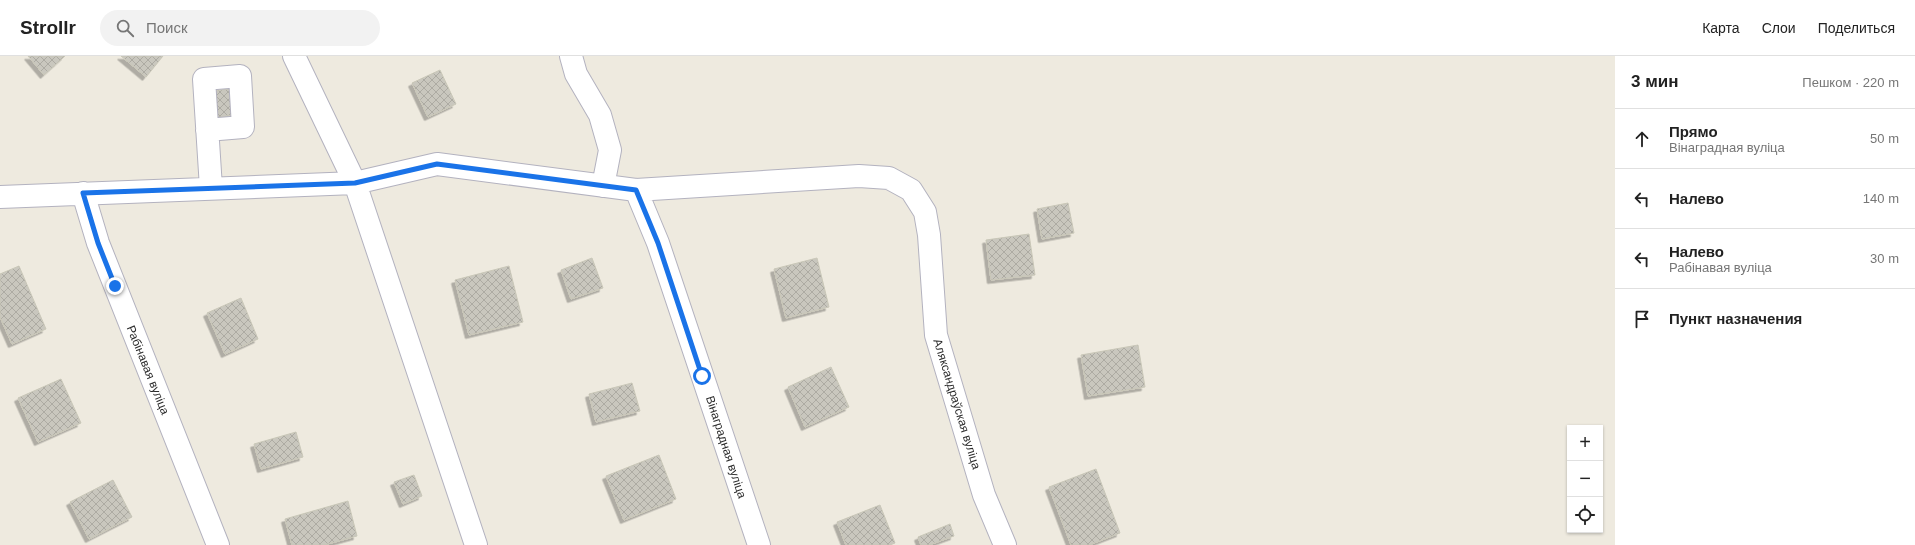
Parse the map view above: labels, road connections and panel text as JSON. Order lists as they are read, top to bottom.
{
  "streets": {
    "street": ["Рабінавая вуліца", "Аляксандраўская вуліца", "Вінаградная вуліца"]
  },
  "crossings": [
    ["Аляксандраўская вуліца", "Вінаградная вуліца"]
  ],
  "page": {
    "header": "Strollr",
    "search": "Поиск",
    "nav": ["Карта", "Слои", "Поделиться"],
    "heading": ["3 мин", "Пешком · 220 m"],
    "list": [
      ["Прямо", "Вінаградная вуліца", "50 m"],
      ["Налево", "140 m"],
      ["Налево", "Рабінавая вуліца", "30 m"],
      "Пункт назначения"
    ],
    "map_buttons": ["+", "−"]
  }
}
